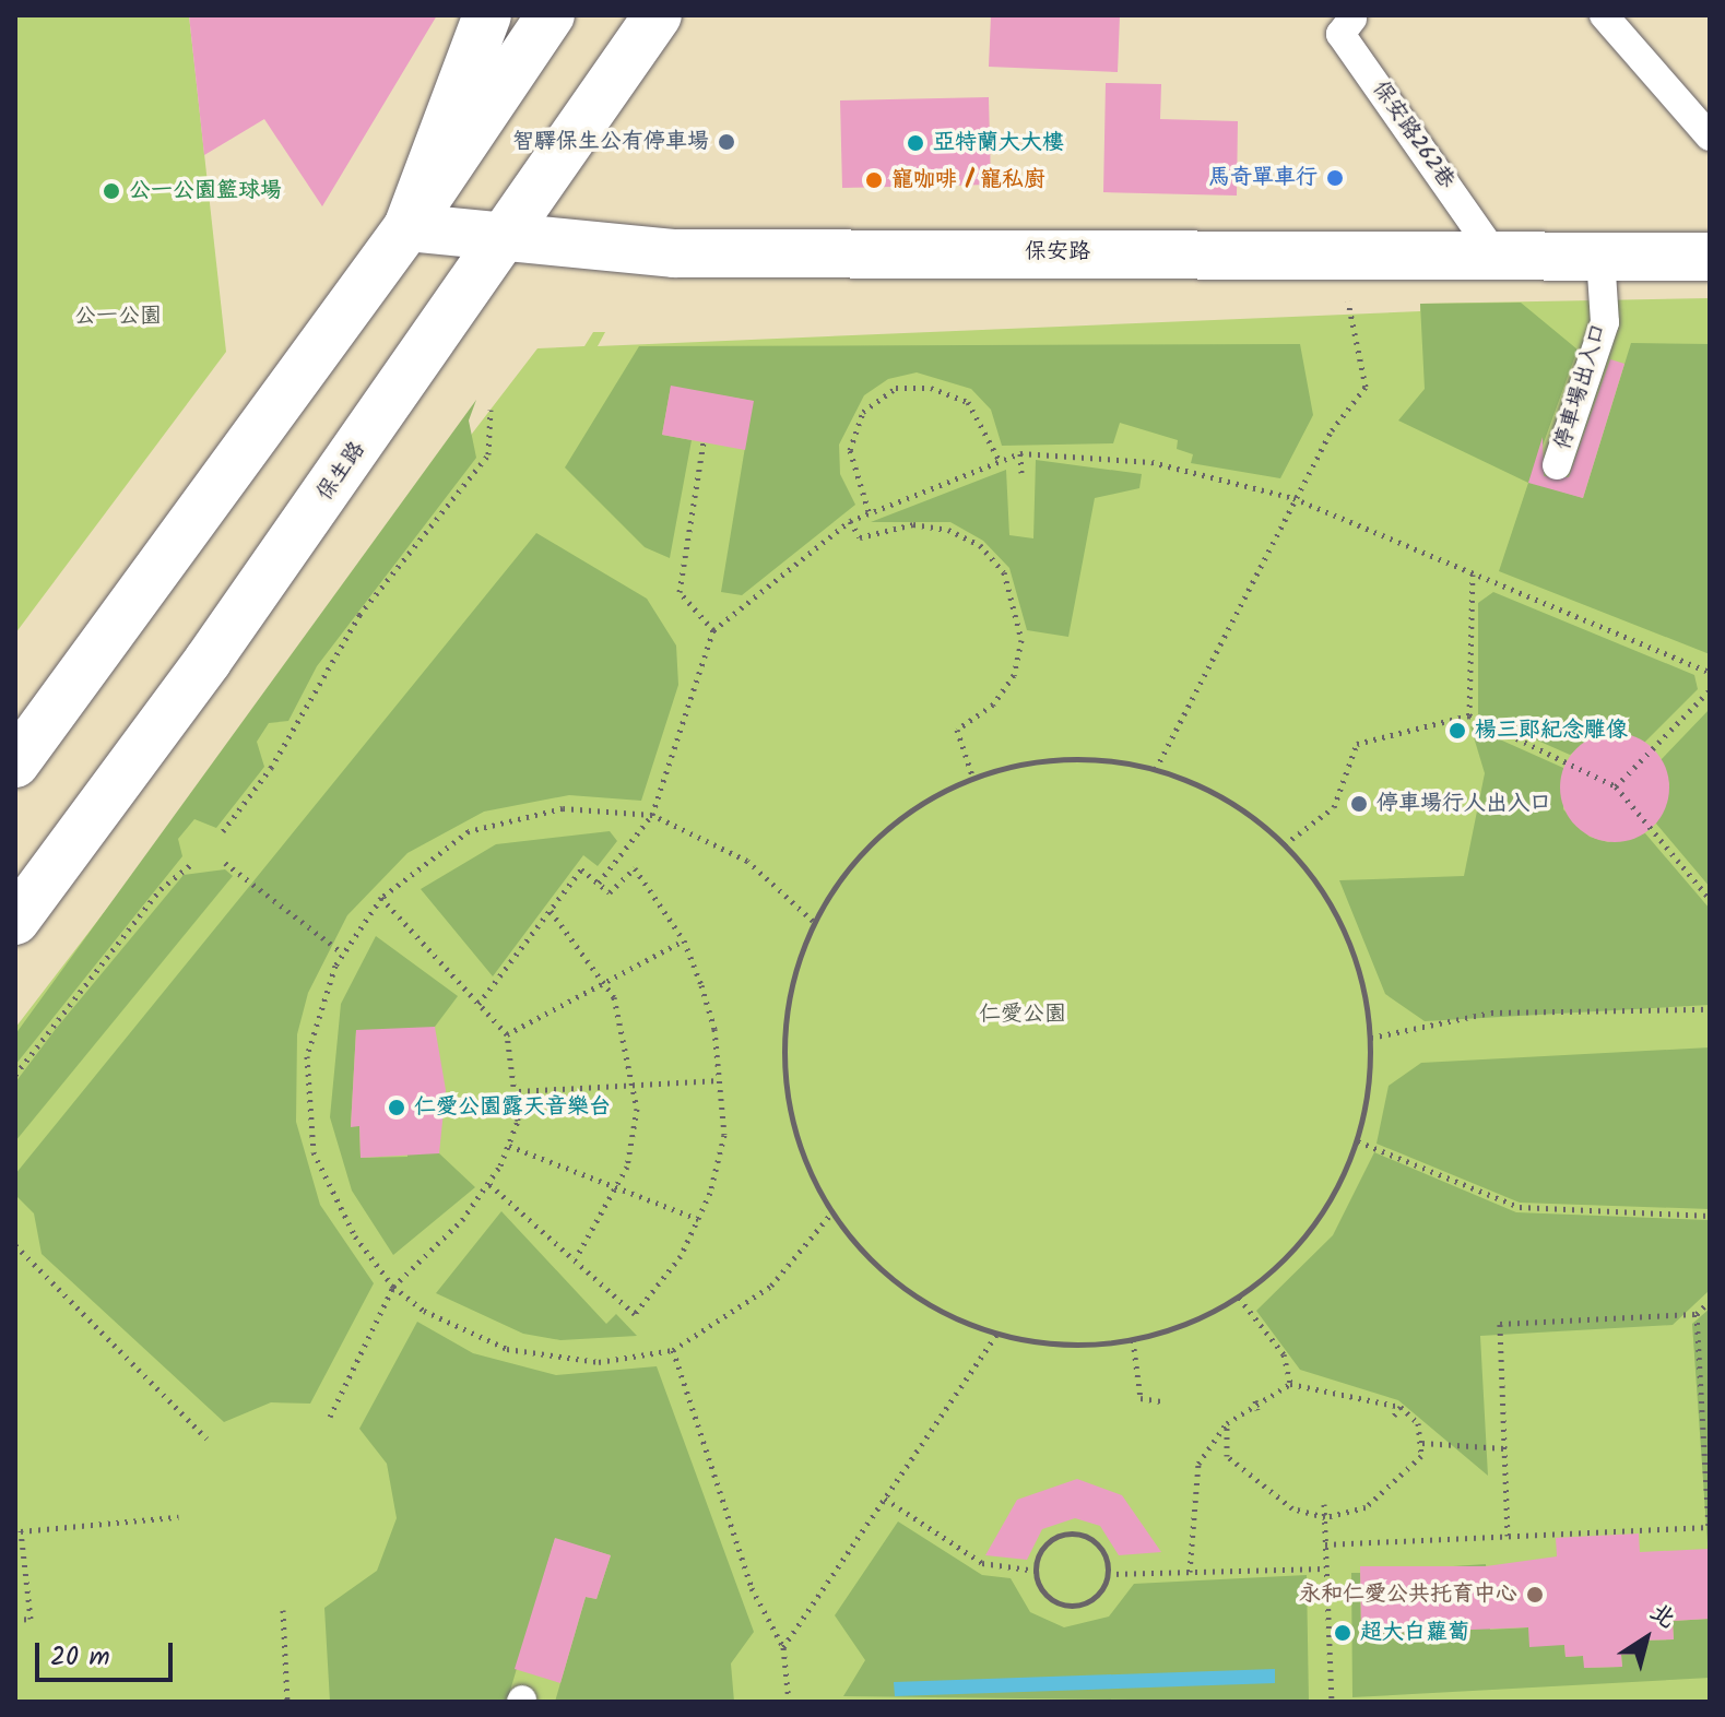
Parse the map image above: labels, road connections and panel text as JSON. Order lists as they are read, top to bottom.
{
  "streets": {
    "main road": ["保安路", "保生路"],
    "lane": ["保安路262巷", "停車場出入口"]
  },
  "crossings": [
    ["保安路262巷", "保安路"],
    ["保安路", "停車場出入口"],
    ["保安路", "保生路"]
  ],
  "parks": ["公一公園", "仁愛公園"],
  "places": [
    "智驛保生公有停車場",
    "亞特蘭大大樓",
    "馬奇單車行",
    "寵咖啡 / 寵私廚",
    "公一公園籃球場",
    "楊三郎紀念雕像",
    "停車場行人出入口",
    "仁愛公園露天音樂台",
    "永和仁愛公共托育中心",
    "超大白蘿蔔"
  ],
  "scale_bar": "20 m",
  "north": "top right"
}
